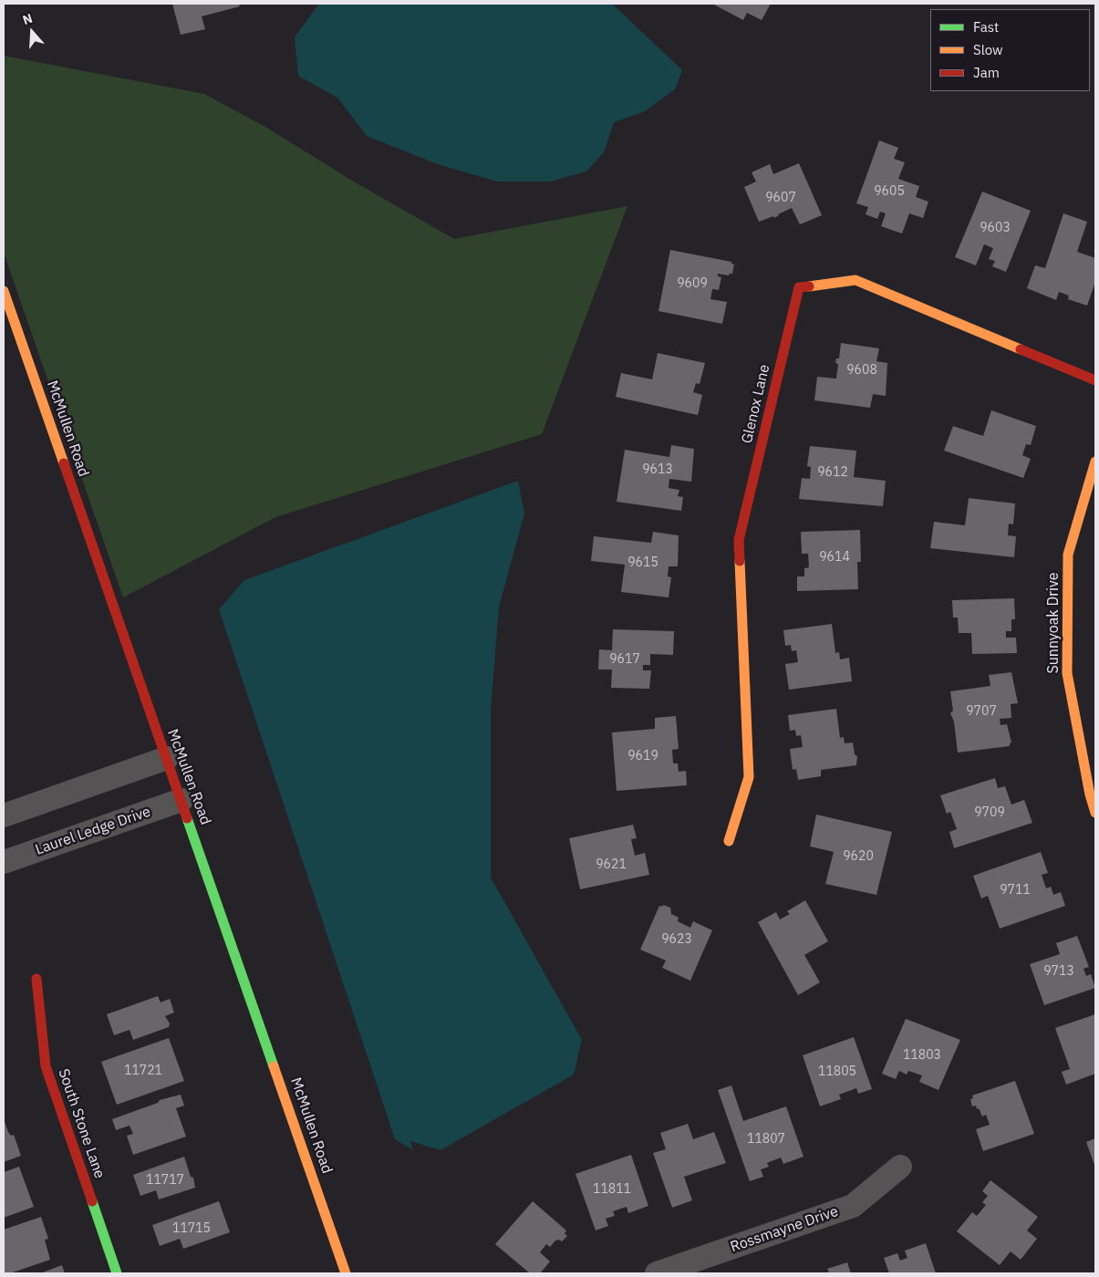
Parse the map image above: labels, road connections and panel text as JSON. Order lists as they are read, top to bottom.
{
  "streets": {
    "street": [
      "Glenox Lane",
      "McMullen Road",
      "Sunnyoak Drive",
      "Laurel Ledge Drive",
      "South Stone Lane",
      "Rossmayne Drive"
    ]
  },
  "crossings": [
    ["McMullen Road", "Laurel Ledge Drive"]
  ],
  "house_numbers": [
    "9605",
    "9607",
    "9603",
    "9609",
    "9608",
    "9613",
    "9612",
    "9614",
    "9615",
    "9617",
    "9707",
    "9619",
    "9709",
    "9620",
    "9621",
    "9711",
    "9623",
    "9713",
    "11803",
    "11721",
    "11805",
    "11807",
    "11717",
    "11811",
    "11715"
  ],
  "legend": ["Fast", "Slow", "Jam"],
  "north": "top"
}
